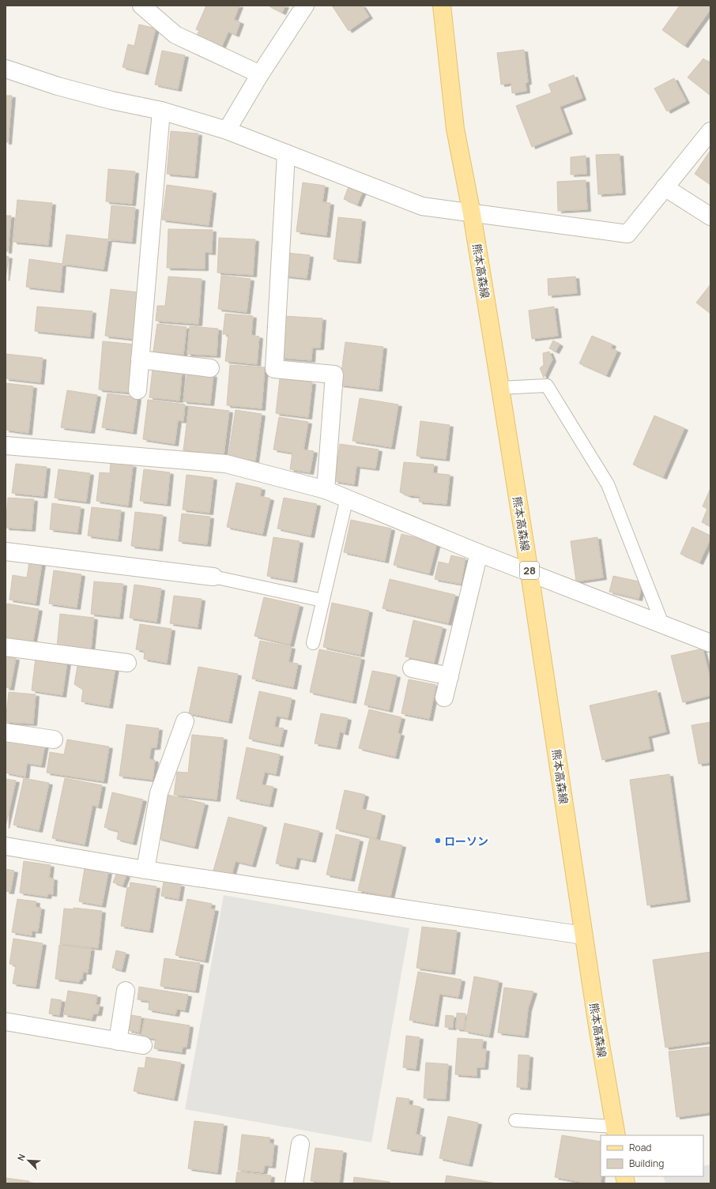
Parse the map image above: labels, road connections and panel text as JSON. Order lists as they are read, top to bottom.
{
  "streets": {
    "main road": ["熊本高森線", "28"]
  },
  "places": ["ローソン"],
  "legend": ["Road", "Building"],
  "north": "top left"
}
